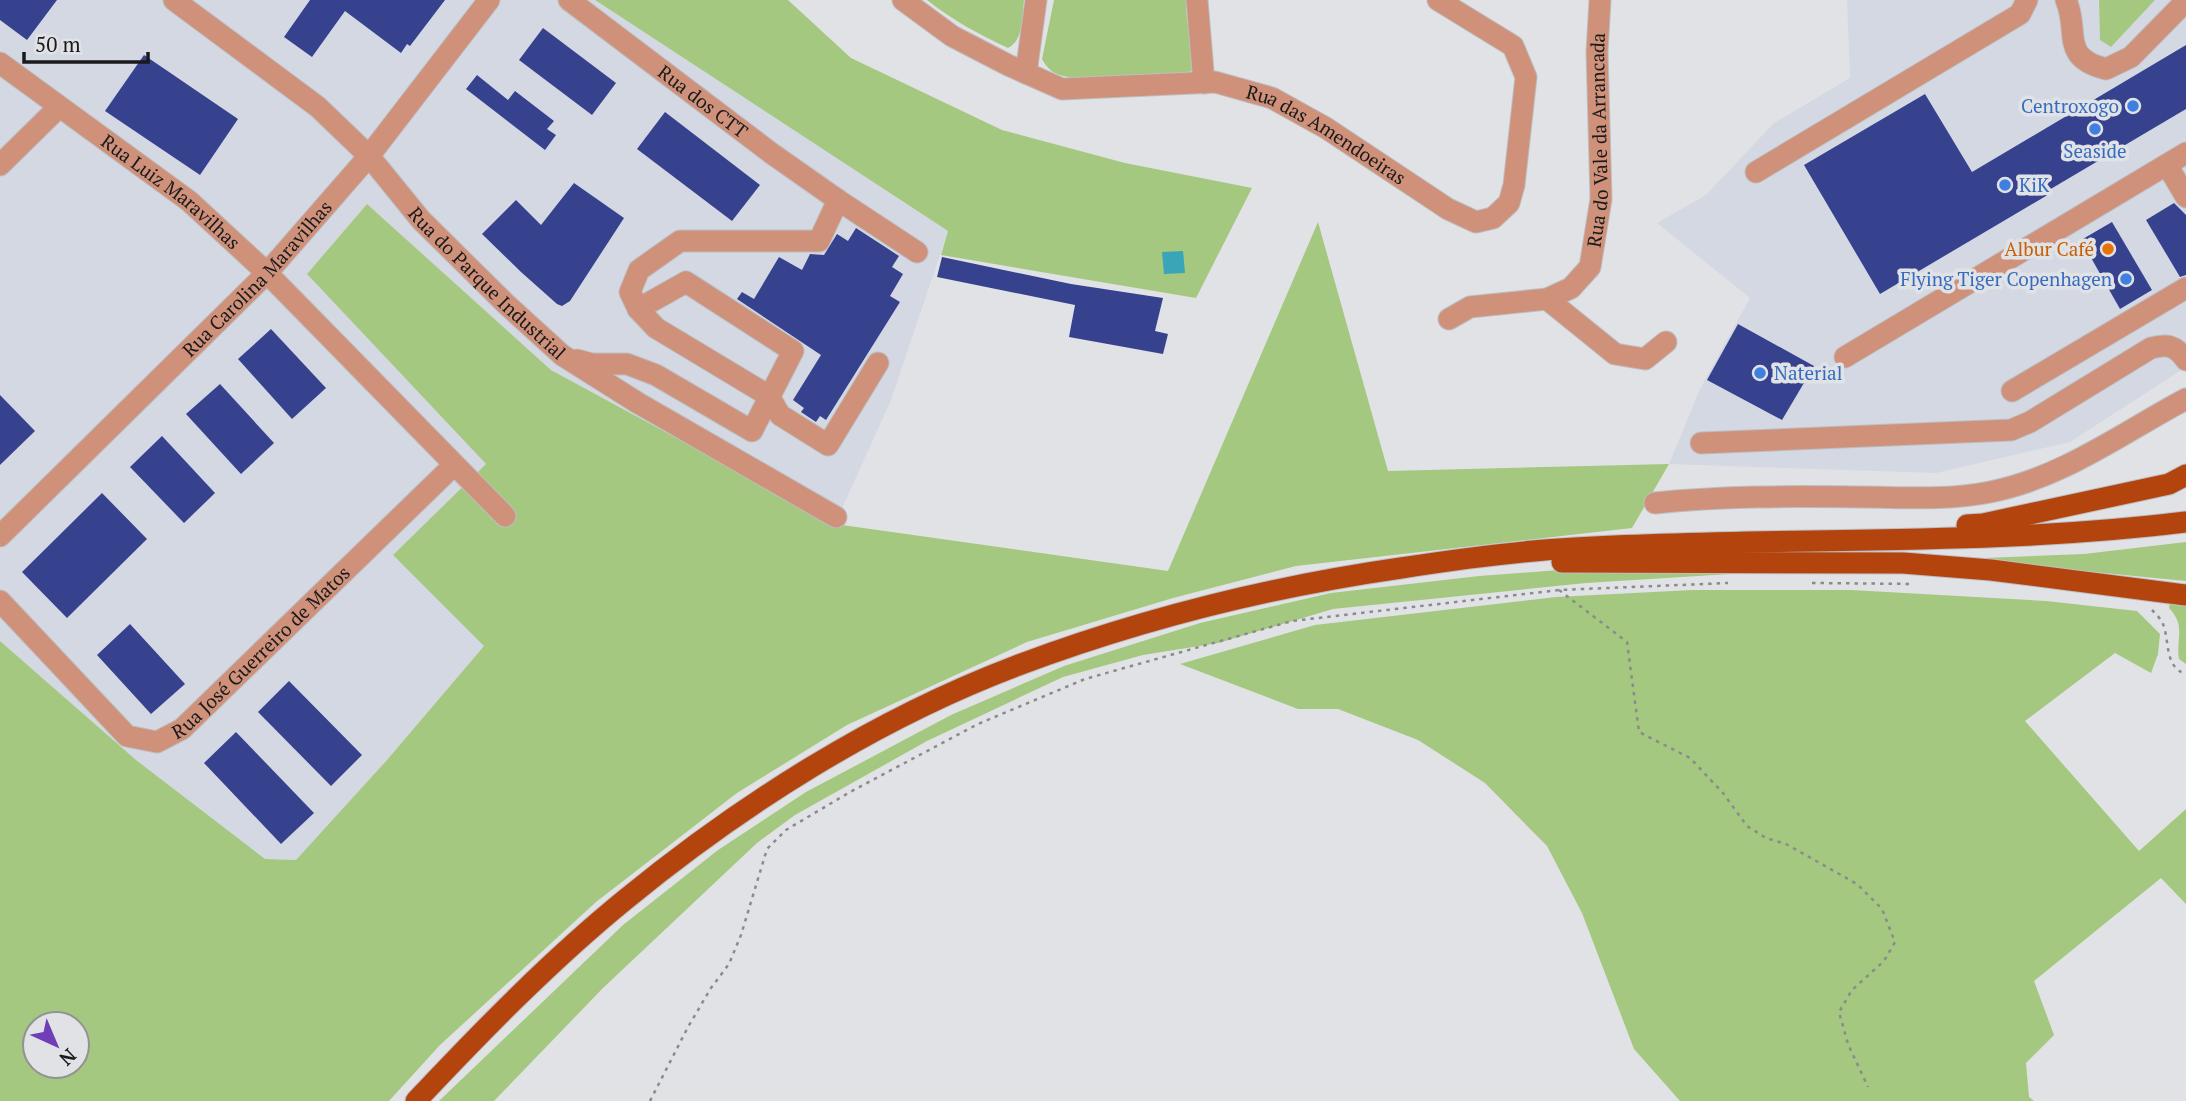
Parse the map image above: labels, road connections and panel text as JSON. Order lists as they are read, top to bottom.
{
  "streets": {
    "street": [
      "Rua dos CTT",
      "Rua das Amendoeiras",
      "Rua do Vale da Arrancada",
      "Rua Luiz Maravilhas",
      "Rua Carolina Maravilhas",
      "Rua do Parque Industrial",
      "Rua José Guerreiro de Matos"
    ]
  },
  "crossings": [
    ["Rua Luiz Maravilhas", "Rua Carolina Maravilhas"],
    ["Rua Luiz Maravilhas", "Rua José Guerreiro de Matos"],
    ["Rua Carolina Maravilhas", "Rua do Parque Industrial"]
  ],
  "places": [
    "Centroxogo",
    "Seaside",
    "KiK",
    "Albur Café",
    "Flying Tiger Copenhagen",
    "Naterial"
  ],
  "scale_bar": "50 m",
  "north": "bottom right"
}
